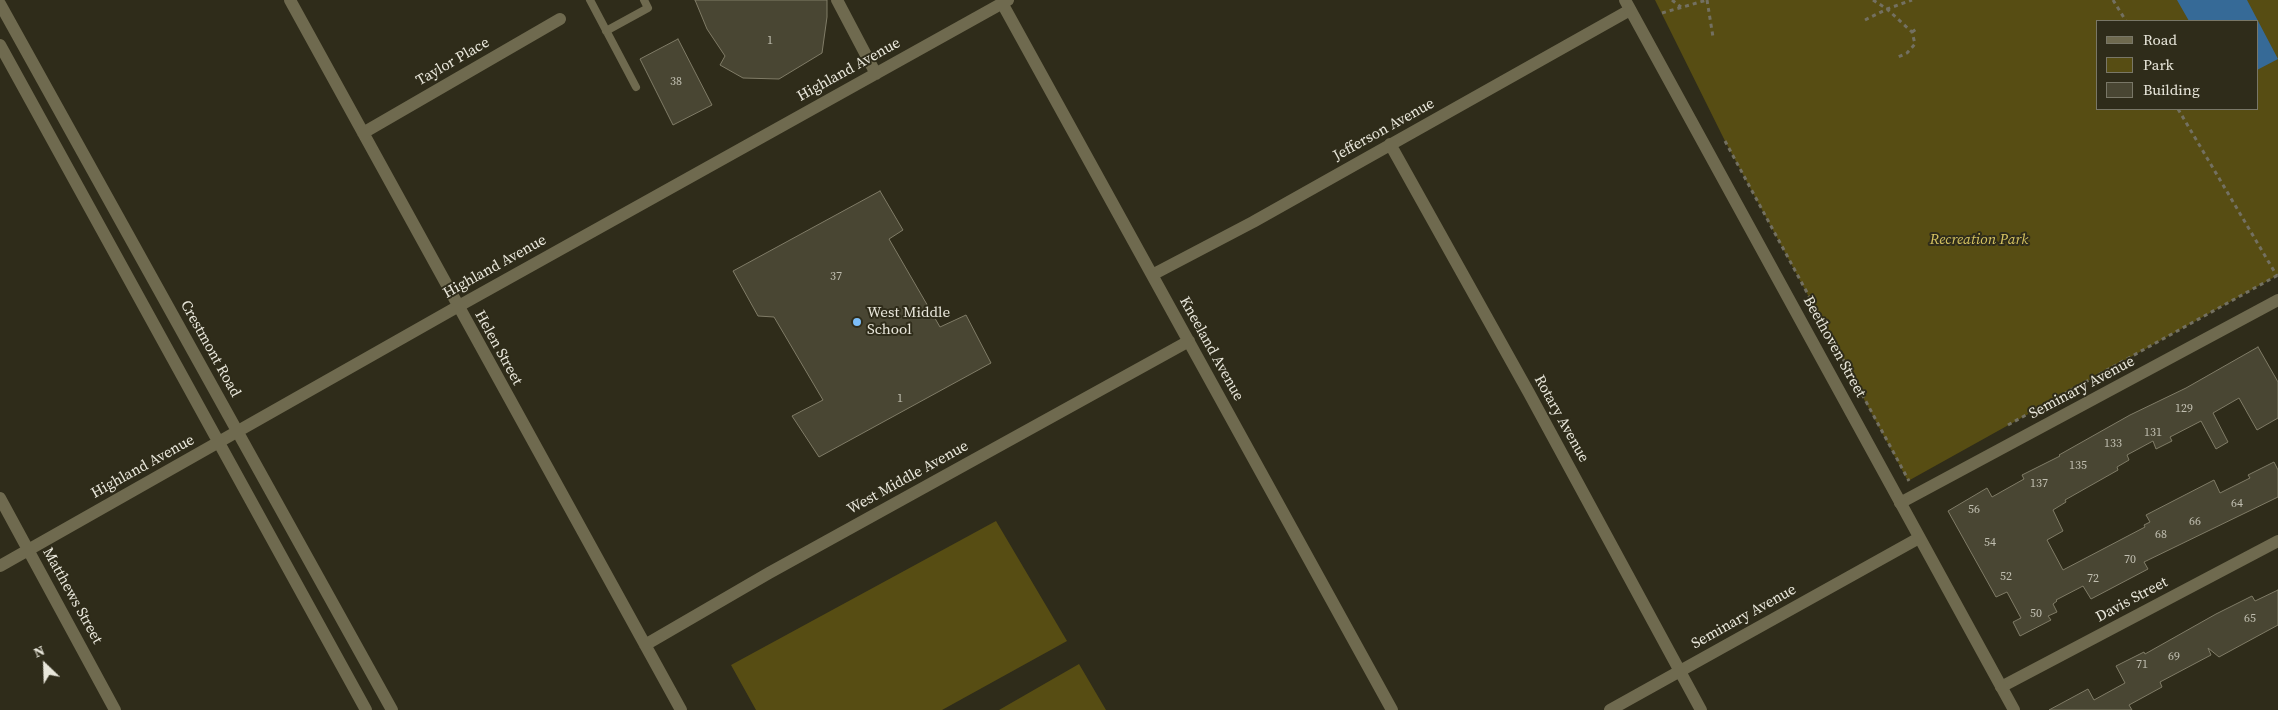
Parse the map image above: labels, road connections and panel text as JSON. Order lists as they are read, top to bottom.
{
  "streets": {
    "street": [
      "Taylor Place",
      "Highland Avenue",
      "Jefferson Avenue",
      "Beethoven Street",
      "Helen Street",
      "Crestmont Road",
      "Kneeland Avenue",
      "Seminary Avenue",
      "Rotary Avenue",
      "West Middle Avenue",
      "Matthews Street",
      "Davis Street"
    ]
  },
  "crossings": [
    ["Taylor Place", "Helen Street"],
    ["Highland Avenue", "Helen Street"],
    ["Highland Avenue", "Crestmont Road"],
    ["Highland Avenue", "Kneeland Avenue"],
    ["Highland Avenue", "Matthews Street"],
    ["Jefferson Avenue", "Beethoven Street"],
    ["Jefferson Avenue", "Kneeland Avenue"],
    ["Jefferson Avenue", "Rotary Avenue"],
    ["Beethoven Street", "Seminary Avenue"],
    ["Beethoven Street", "Davis Street"],
    ["Helen Street", "West Middle Avenue"],
    ["Kneeland Avenue", "West Middle Avenue"],
    ["Seminary Avenue", "Rotary Avenue"]
  ],
  "parks": ["Recreation Park"],
  "places": ["West Middle School"],
  "house_numbers": [
    "1",
    "38",
    "37",
    "1",
    "129",
    "131",
    "133",
    "135",
    "137",
    "64",
    "56",
    "66",
    "68",
    "54",
    "70",
    "52",
    "72",
    "50",
    "65",
    "69",
    "71"
  ],
  "legend": ["Road", "Park", "Building"],
  "north": "top left"
}
